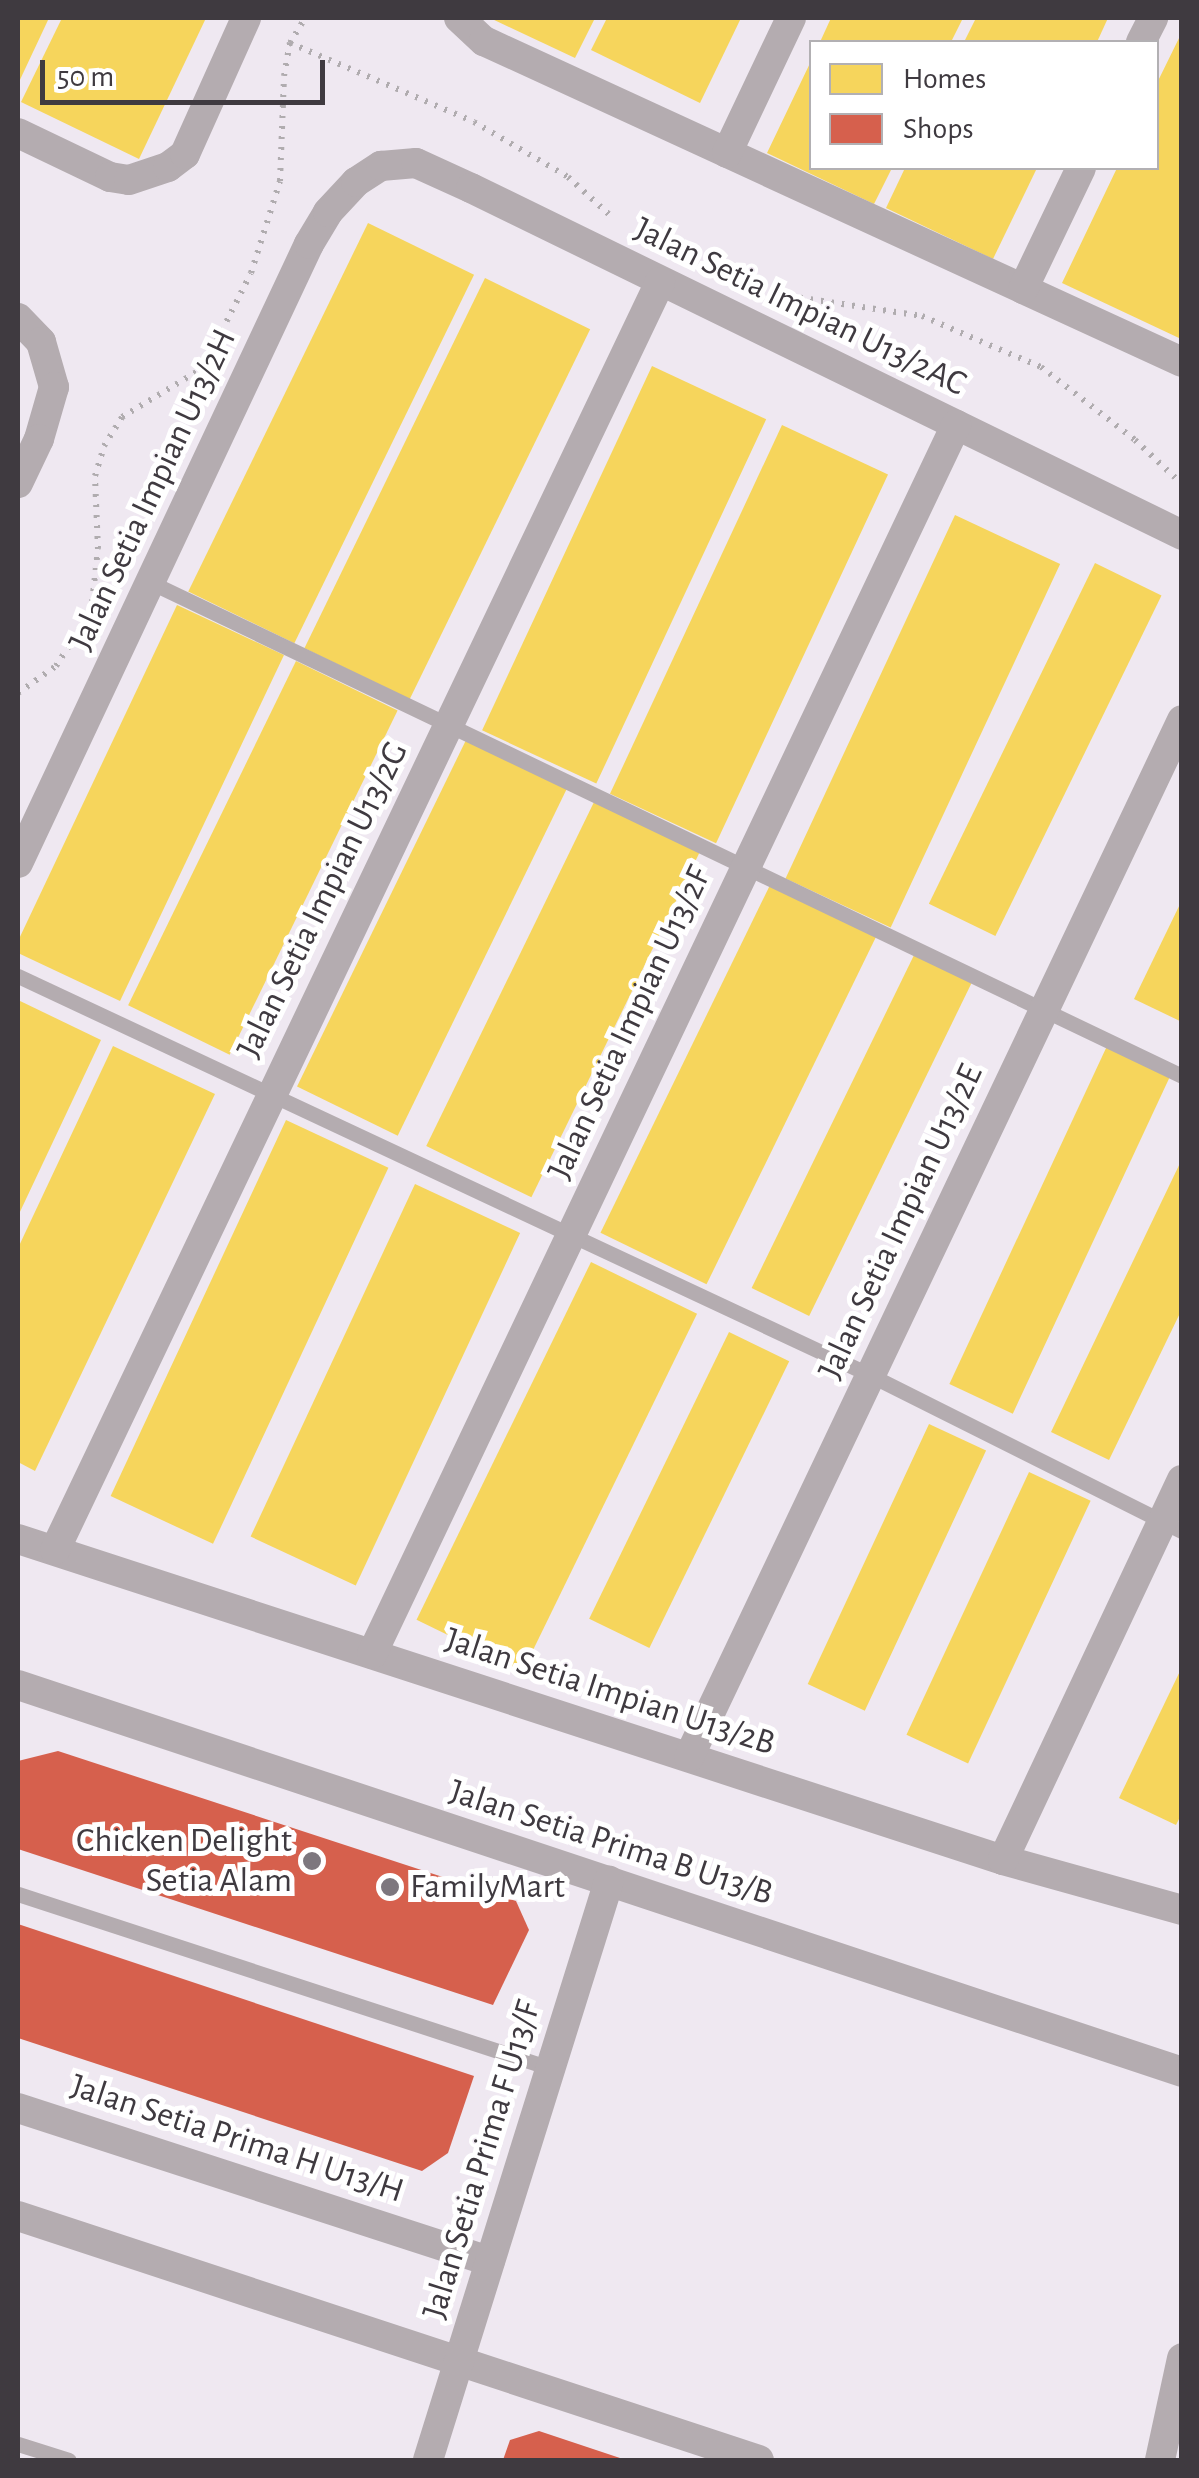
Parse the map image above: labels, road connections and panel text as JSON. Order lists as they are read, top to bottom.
{
  "streets": {
    "street": [
      "Jalan Setia Impian U13/2AC",
      "Jalan Setia Impian U13/2H",
      "Jalan Setia Impian U13/2G",
      "Jalan Setia Impian U13/2F",
      "Jalan Setia Impian U13/2E",
      "Jalan Setia Impian U13/2B",
      "Jalan Setia Prima B U13/B",
      "Jalan Setia Prima H U13/H",
      "Jalan Setia Prima F U13/F"
    ]
  },
  "crossings": [
    ["Jalan Setia Impian U13/2AC", "Jalan Setia Impian U13/2H"],
    ["Jalan Setia Impian U13/2AC", "Jalan Setia Impian U13/2G"],
    ["Jalan Setia Impian U13/2AC", "Jalan Setia Impian U13/2F"],
    ["Jalan Setia Impian U13/2G", "Jalan Setia Impian U13/2B"],
    ["Jalan Setia Impian U13/2F", "Jalan Setia Impian U13/2B"],
    ["Jalan Setia Impian U13/2E", "Jalan Setia Impian U13/2B"],
    ["Jalan Setia Prima B U13/B", "Jalan Setia Prima F U13/F"],
    ["Jalan Setia Prima H U13/H", "Jalan Setia Prima F U13/F"]
  ],
  "places": ["Chicken Delight Setia Alam", "FamilyMart"],
  "legend": ["Homes", "Shops"],
  "scale_bar": "50 m"
}
